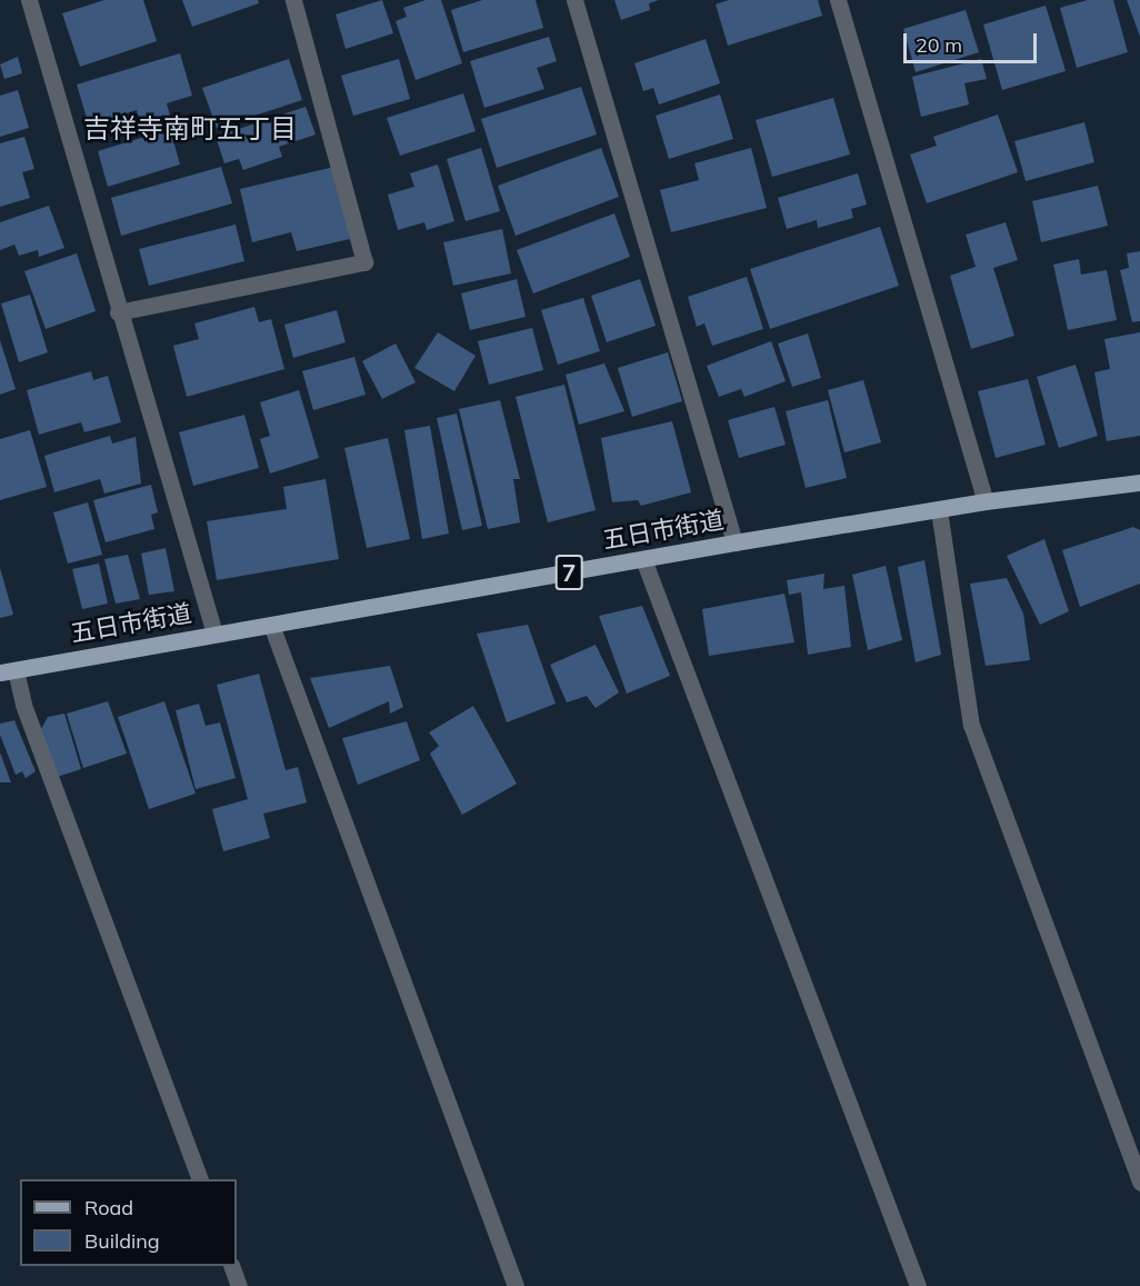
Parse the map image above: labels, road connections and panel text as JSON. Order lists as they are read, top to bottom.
{
  "streets": {
    "main road": ["五日市街道", "7"]
  },
  "districts": ["吉祥寺南町五丁目"],
  "legend": ["Road", "Building"],
  "scale_bar": "20 m"
}
